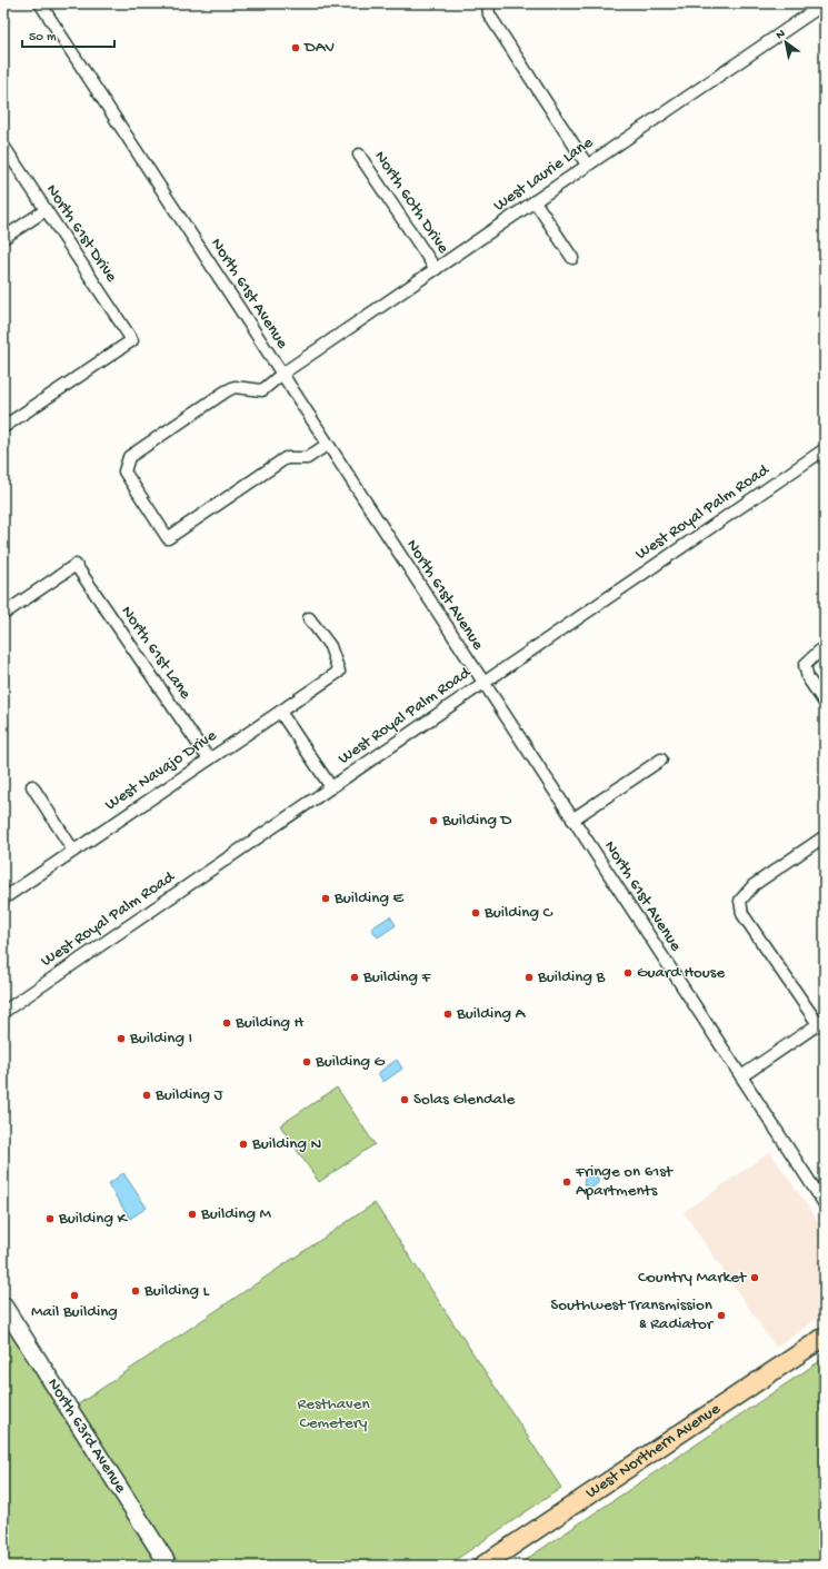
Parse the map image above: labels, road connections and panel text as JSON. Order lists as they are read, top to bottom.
{
  "streets": {
    "main road": ["West Northern Avenue"],
    "street": [
      "West Laurie Lane",
      "North 60th Drive",
      "North 61st Drive",
      "North 61st Avenue",
      "West Royal Palm Road",
      "North 61st Lane",
      "West Navajo Drive",
      "North 63rd Avenue"
    ]
  },
  "crossings": [
    ["West Laurie Lane", "North 60th Drive"],
    ["West Laurie Lane", "North 61st Avenue"],
    ["North 61st Avenue", "West Royal Palm Road"],
    ["North 61st Lane", "West Navajo Drive"]
  ],
  "parks": ["Resthaven Cemetery"],
  "places": [
    "DAV",
    "Building D",
    "Building E",
    "Building C",
    "Guard House",
    "Building F",
    "Building B",
    "Building A",
    "Building H",
    "Building I",
    "Building G",
    "Building J",
    "Solas Glendale",
    "Building N",
    "Fringe on 61st Apartments",
    "Building M",
    "Building K",
    "Country Market",
    "Building L",
    "Mail Building",
    "Southwest Transmission & Radiator"
  ],
  "scale_bar": "50 m",
  "north": "top left"
}
